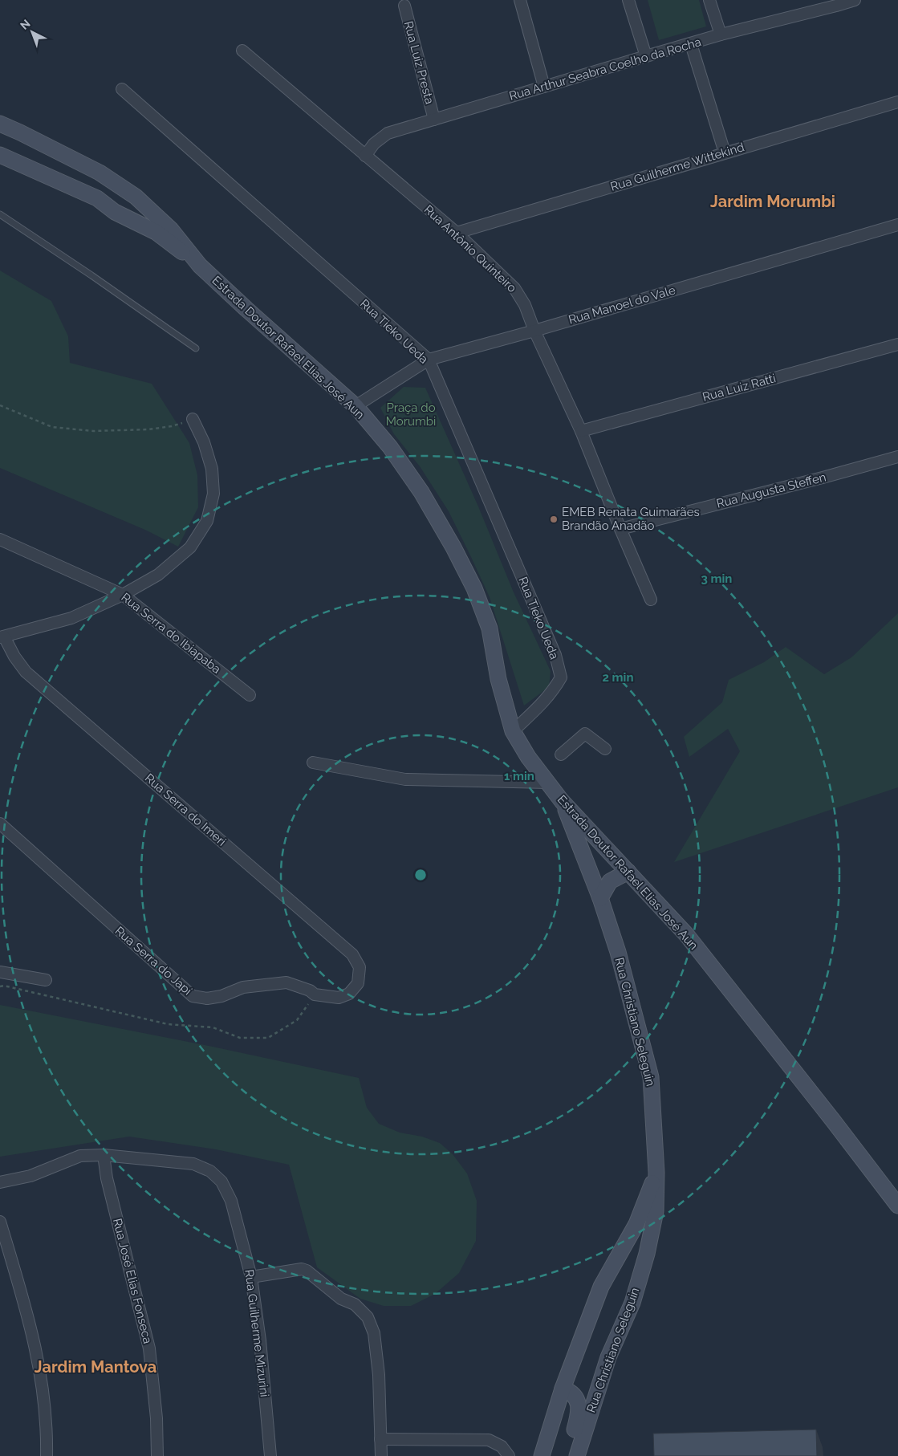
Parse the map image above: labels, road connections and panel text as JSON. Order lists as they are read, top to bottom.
{
  "streets": {
    "main road": ["Estrada Doutor Rafael Elias José Aun", "Rua Christiano Seleguin"],
    "street": [
      "Rua Luiz Presta",
      "Rua Arthur Seabra Coelho da Rocha",
      "Rua Guilherme Wittekind",
      "Rua Antônio Quinteiro",
      "Rua Manoel do Vale",
      "Rua Tieko Ueda",
      "Rua Luiz Ratti",
      "Rua Augusta Steffen",
      "Rua Serra do Ibiapaba",
      "Rua Serra do Imeri",
      "Rua Serra do Japí",
      "Rua José Elias Fonseca",
      "Rua Guilherme Mizurini"
    ]
  },
  "crossings": [
    ["Rua Luiz Presta", "Rua Arthur Seabra Coelho da Rocha"],
    ["Rua Arthur Seabra Coelho da Rocha", "Rua Antônio Quinteiro"],
    ["Rua Guilherme Wittekind", "Rua Antônio Quinteiro"],
    ["Rua Antônio Quinteiro", "Rua Manoel do Vale"],
    ["Rua Antônio Quinteiro", "Rua Luiz Ratti"],
    ["Rua Antônio Quinteiro", "Rua Augusta Steffen"],
    ["Rua Manoel do Vale", "Rua Tieko Ueda"],
    ["Rua Manoel do Vale", "Estrada Doutor Rafael Elias José Aun"],
    ["Rua Tieko Ueda", "Estrada Doutor Rafael Elias José Aun"],
    ["Estrada Doutor Rafael Elias José Aun", "Rua Christiano Seleguin"],
    ["Rua Serra do Imeri", "Rua Serra do Japí"],
    ["Rua José Elias Fonseca", "Rua Guilherme Mizurini"]
  ],
  "districts": ["Jardim Morumbi", "Jardim Mantova"],
  "parks": ["Praça do Morumbi"],
  "places": ["EMEB Renata Guimarães Brandão Anadão"],
  "north": "top left",
  "rings": ["3 min", "2 min", "1 min"]
}
